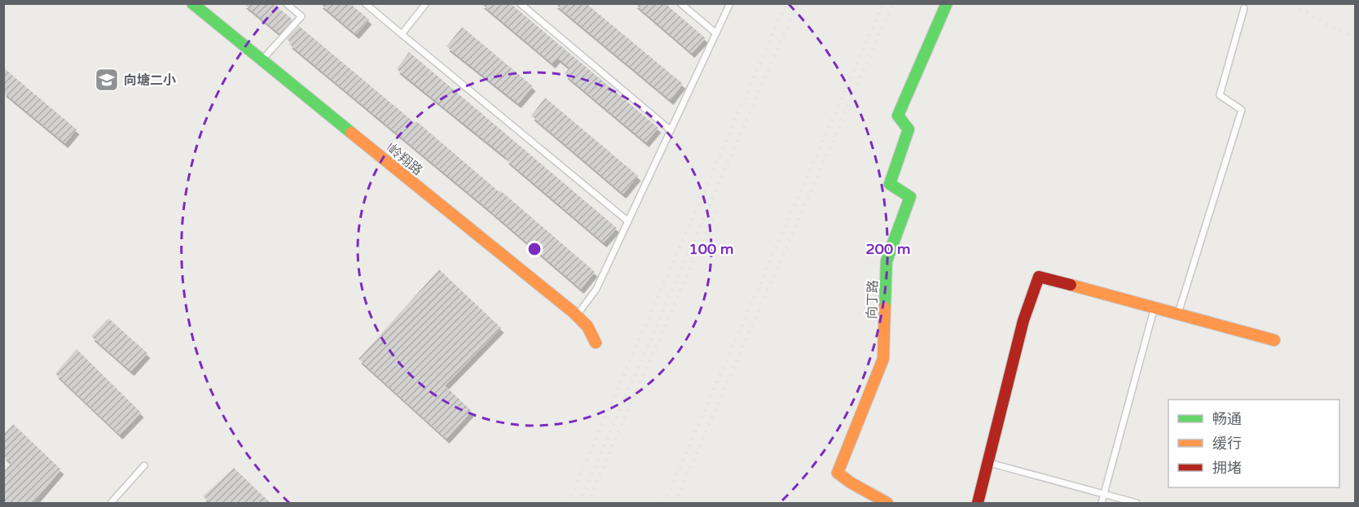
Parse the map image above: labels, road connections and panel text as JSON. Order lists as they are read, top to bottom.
{
  "streets": {
    "street": ["岭翔路", "向丁路"]
  },
  "places": {
    "school or university": ["向塘二小"]
  },
  "legend": ["畅通", "缓行", "拥堵"],
  "rings": ["100 m", "200 m"]
}
